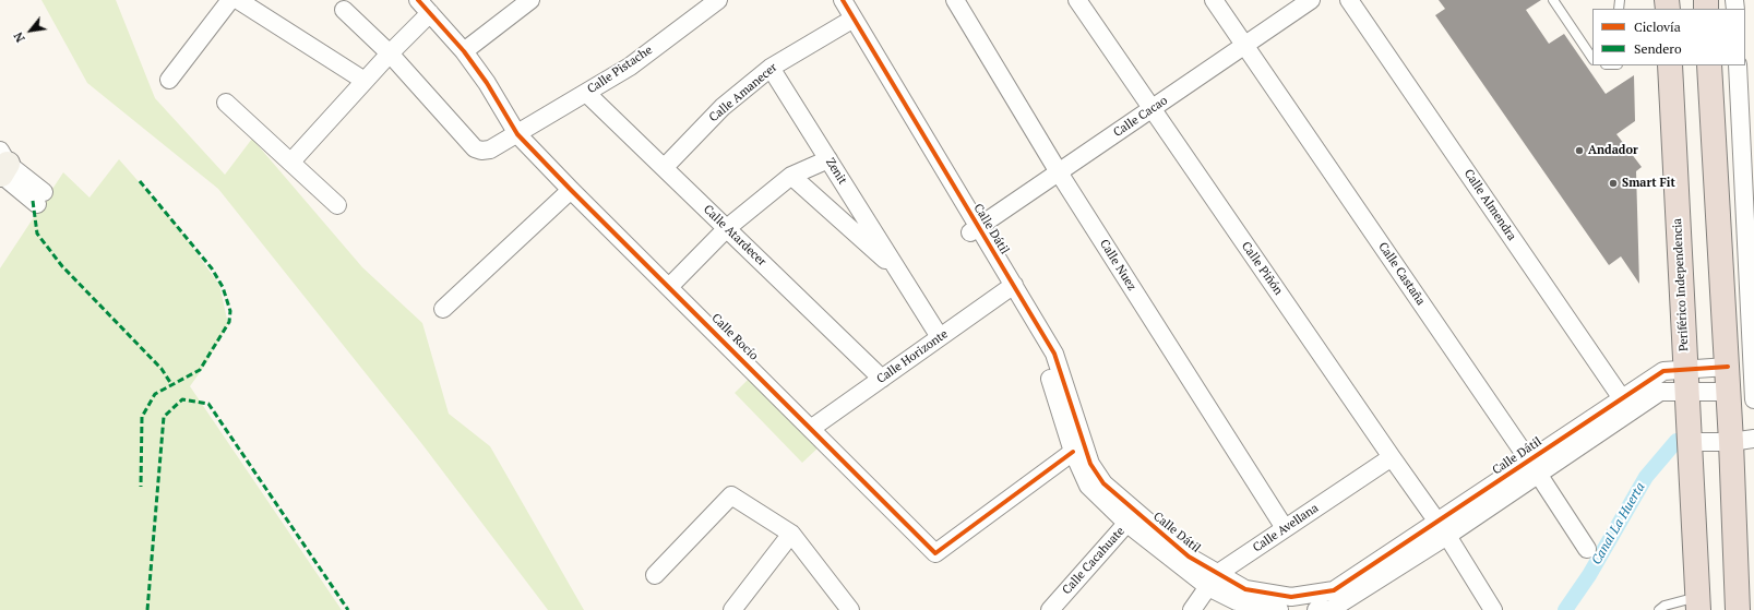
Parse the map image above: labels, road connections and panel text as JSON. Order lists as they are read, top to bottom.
{
  "streets": {
    "highway": ["Periférico Independencia"],
    "street": [
      "Calle Pistache",
      "Calle Amanecer",
      "Calle Cacao",
      "Zenit",
      "Calle Almendra",
      "Calle Dátil",
      "Calle Atardecer",
      "Calle Nuez",
      "Calle Piñón",
      "Calle Castaña",
      "Calle Rocío",
      "Calle Horizonte",
      "Calle Avellana",
      "Calle Cacahuate"
    ]
  },
  "crossings": [
    ["Calle Pistache", "Calle Atardecer"],
    ["Calle Pistache", "Calle Rocío"],
    ["Calle Amanecer", "Zenit"],
    ["Calle Amanecer", "Calle Dátil"],
    ["Calle Amanecer", "Calle Atardecer"],
    ["Calle Cacao", "Calle Dátil"],
    ["Calle Cacao", "Calle Nuez"],
    ["Calle Cacao", "Calle Piñón"],
    ["Calle Cacao", "Calle Castaña"],
    ["Zenit", "Calle Horizonte"],
    ["Calle Almendra", "Calle Dátil"],
    ["Calle Dátil", "Calle Piñón"],
    ["Calle Dátil", "Calle Castaña"],
    ["Calle Dátil", "Periférico Independencia"],
    ["Calle Dátil", "Calle Rocío"],
    ["Calle Dátil", "Calle Horizonte"],
    ["Calle Dátil", "Calle Avellana"],
    ["Calle Dátil", "Calle Cacahuate"],
    ["Calle Atardecer", "Calle Horizonte"],
    ["Calle Nuez", "Calle Avellana"],
    ["Calle Piñón", "Calle Avellana"],
    ["Calle Rocío", "Calle Horizonte"]
  ],
  "water": ["Canal La Huerta"],
  "places": ["Andador", "Smart Fit"],
  "legend": ["Ciclovía", "Sendero"],
  "north": "bottom left"
}
